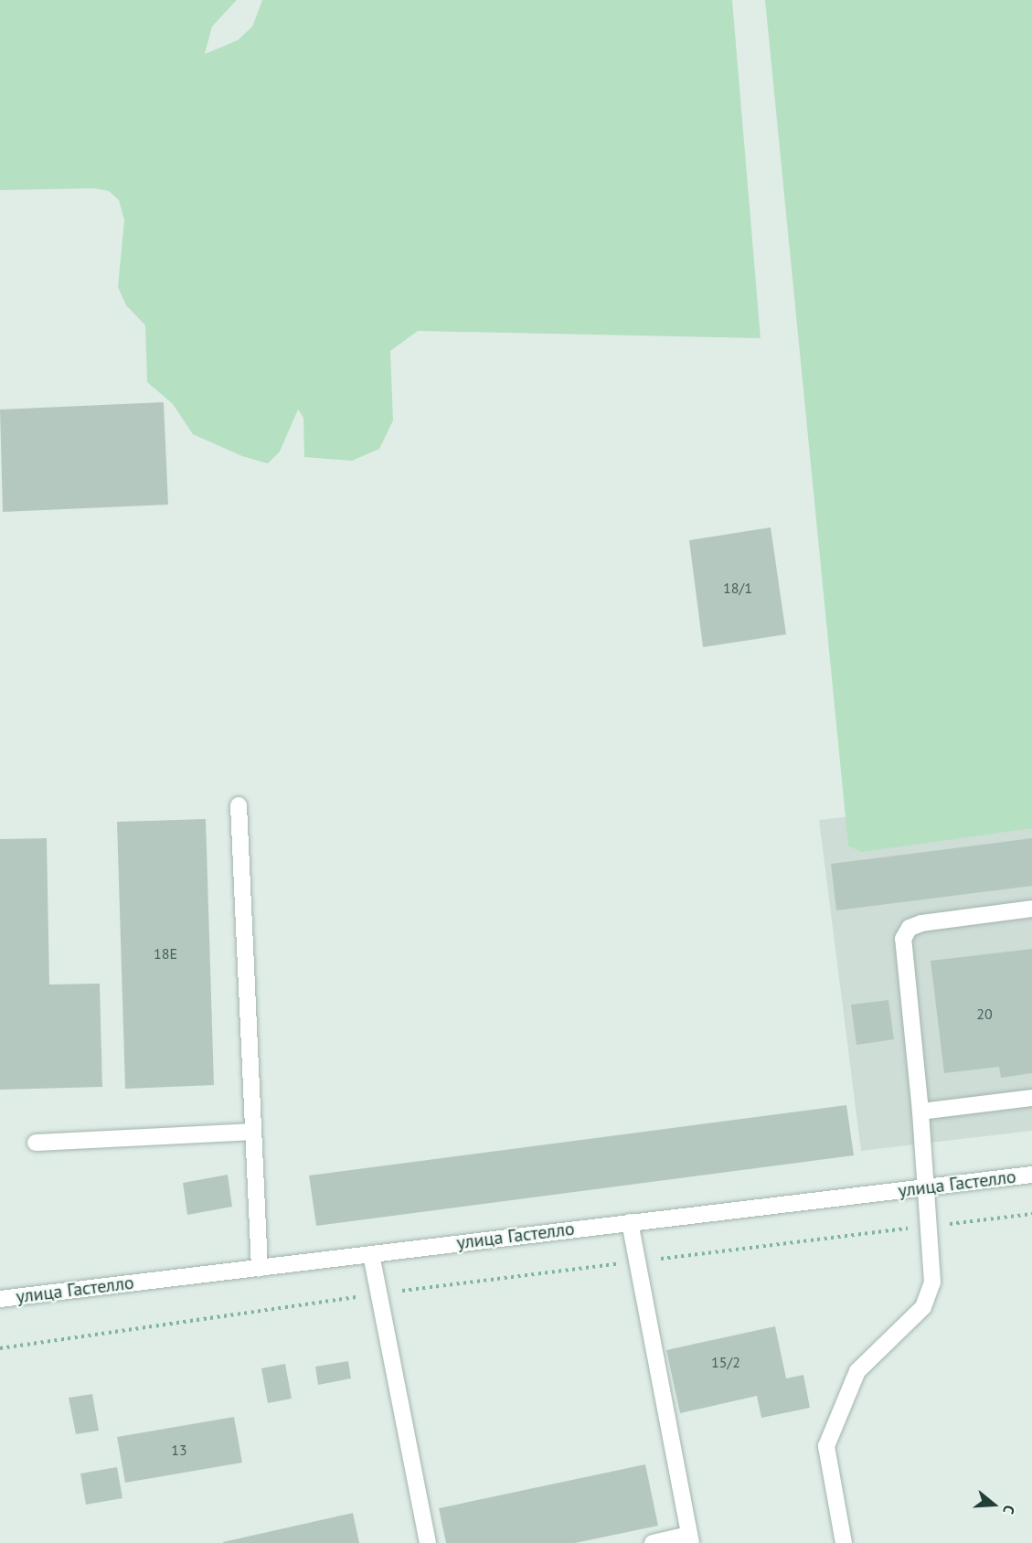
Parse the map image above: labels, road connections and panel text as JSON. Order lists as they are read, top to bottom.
{
  "streets": {
    "street": ["улица Гастелло"]
  },
  "house_numbers": [
    "18/1",
    "18Е",
    "20",
    "15/2",
    "13"
  ],
  "north": "right"
}
